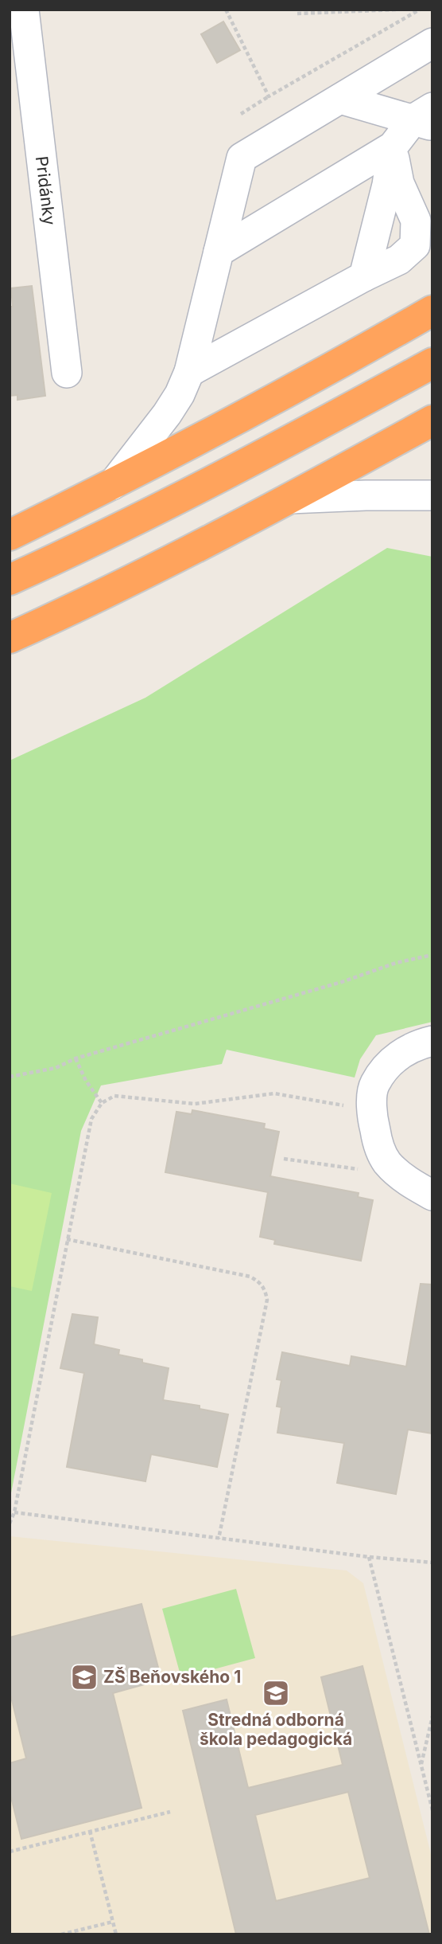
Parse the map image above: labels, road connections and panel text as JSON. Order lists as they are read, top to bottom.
{
  "streets": {
    "street": ["Pridánky"]
  },
  "places": {
    "school or university": ["ZŠ Beňovského 1", "Stredná odborná škola pedagogická"]
  }
}
